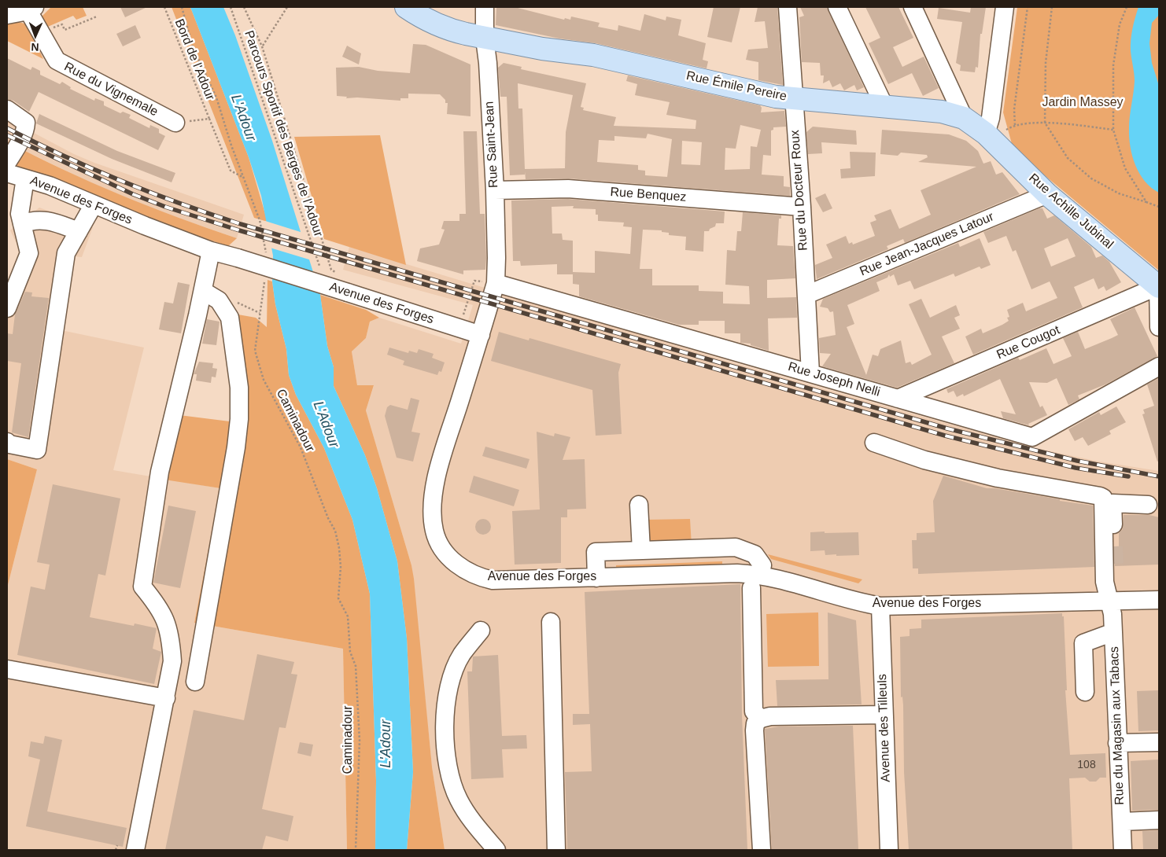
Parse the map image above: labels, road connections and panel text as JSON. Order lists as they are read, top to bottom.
{
  "streets": {
    "main road": ["Rue Émile Pereire", "Rue Achille Jubinal"],
    "street": [
      "Rue du Vignemale",
      "Rue Saint-Jean",
      "Rue du Docteur Roux",
      "Rue Benquez",
      "Avenue des Forges",
      "Rue Jean-Jacques Latour",
      "Rue Cougot",
      "Rue Joseph Nelli",
      "Rue du Magasin aux Tabacs",
      "Avenue des Tilleuls"
    ],
    "path": ["Bord de l'Adour", "Parcours Sportif des Berges de l'Adour", "Caminadour"]
  },
  "crossings": [
    ["Rue Émile Pereire", "Rue Saint-Jean"],
    ["Rue Émile Pereire", "Rue du Docteur Roux"],
    ["Rue Émile Pereire", "Rue Achille Jubinal"],
    ["Rue Saint-Jean", "Rue Benquez"],
    ["Rue Saint-Jean", "Avenue des Forges"],
    ["Rue Saint-Jean", "Rue Joseph Nelli"],
    ["Rue du Docteur Roux", "Rue Benquez"],
    ["Rue du Docteur Roux", "Rue Jean-Jacques Latour"],
    ["Rue du Docteur Roux", "Rue Joseph Nelli"],
    ["Avenue des Forges", "Rue du Magasin aux Tabacs"],
    ["Avenue des Forges", "Avenue des Tilleuls"],
    ["Rue Achille Jubinal", "Rue Jean-Jacques Latour"],
    ["Rue Achille Jubinal", "Rue Cougot"],
    ["Rue Cougot", "Rue Joseph Nelli"]
  ],
  "water": ["L'Adour"],
  "parks": ["Jardin Massey"],
  "house_numbers": ["108"],
  "north": "bottom"
}
